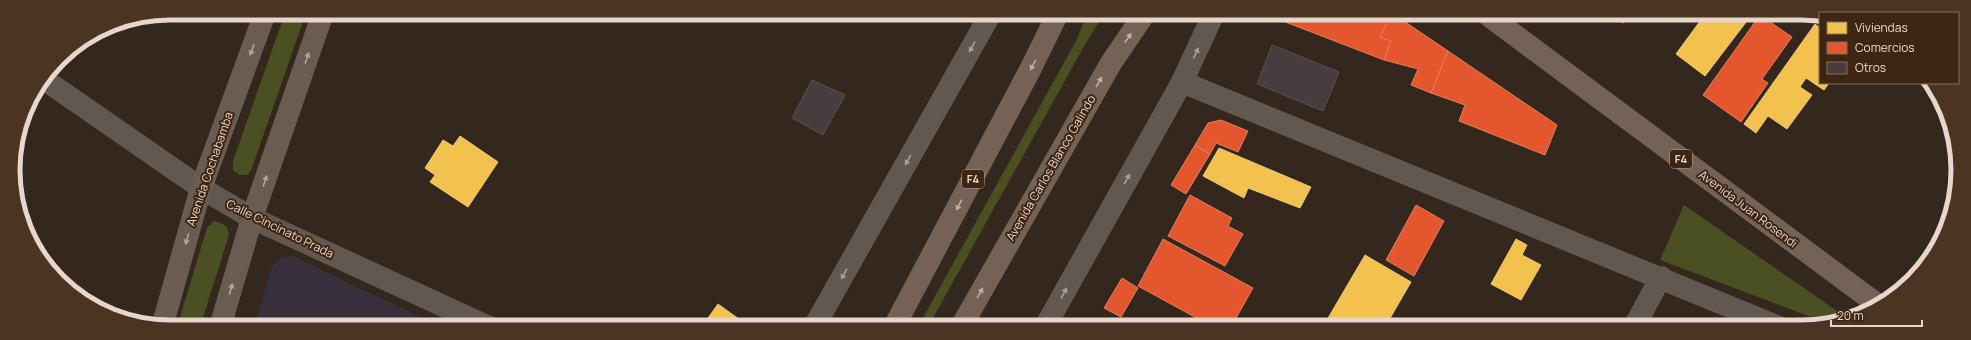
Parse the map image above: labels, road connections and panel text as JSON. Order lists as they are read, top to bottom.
{
  "streets": {
    "highway": ["F4", "Avenida Carlos Blanco Galindo", "Avenida Juan Rosendi"],
    "main road": ["Avenida Cochabamba"],
    "street": ["Calle Cincinato Prada"]
  },
  "crossings": [
    ["Avenida Cochabamba", "Calle Cincinato Prada"]
  ],
  "legend": ["Viviendas", "Comercios", "Otros"],
  "scale_bar": "20 m"
}
